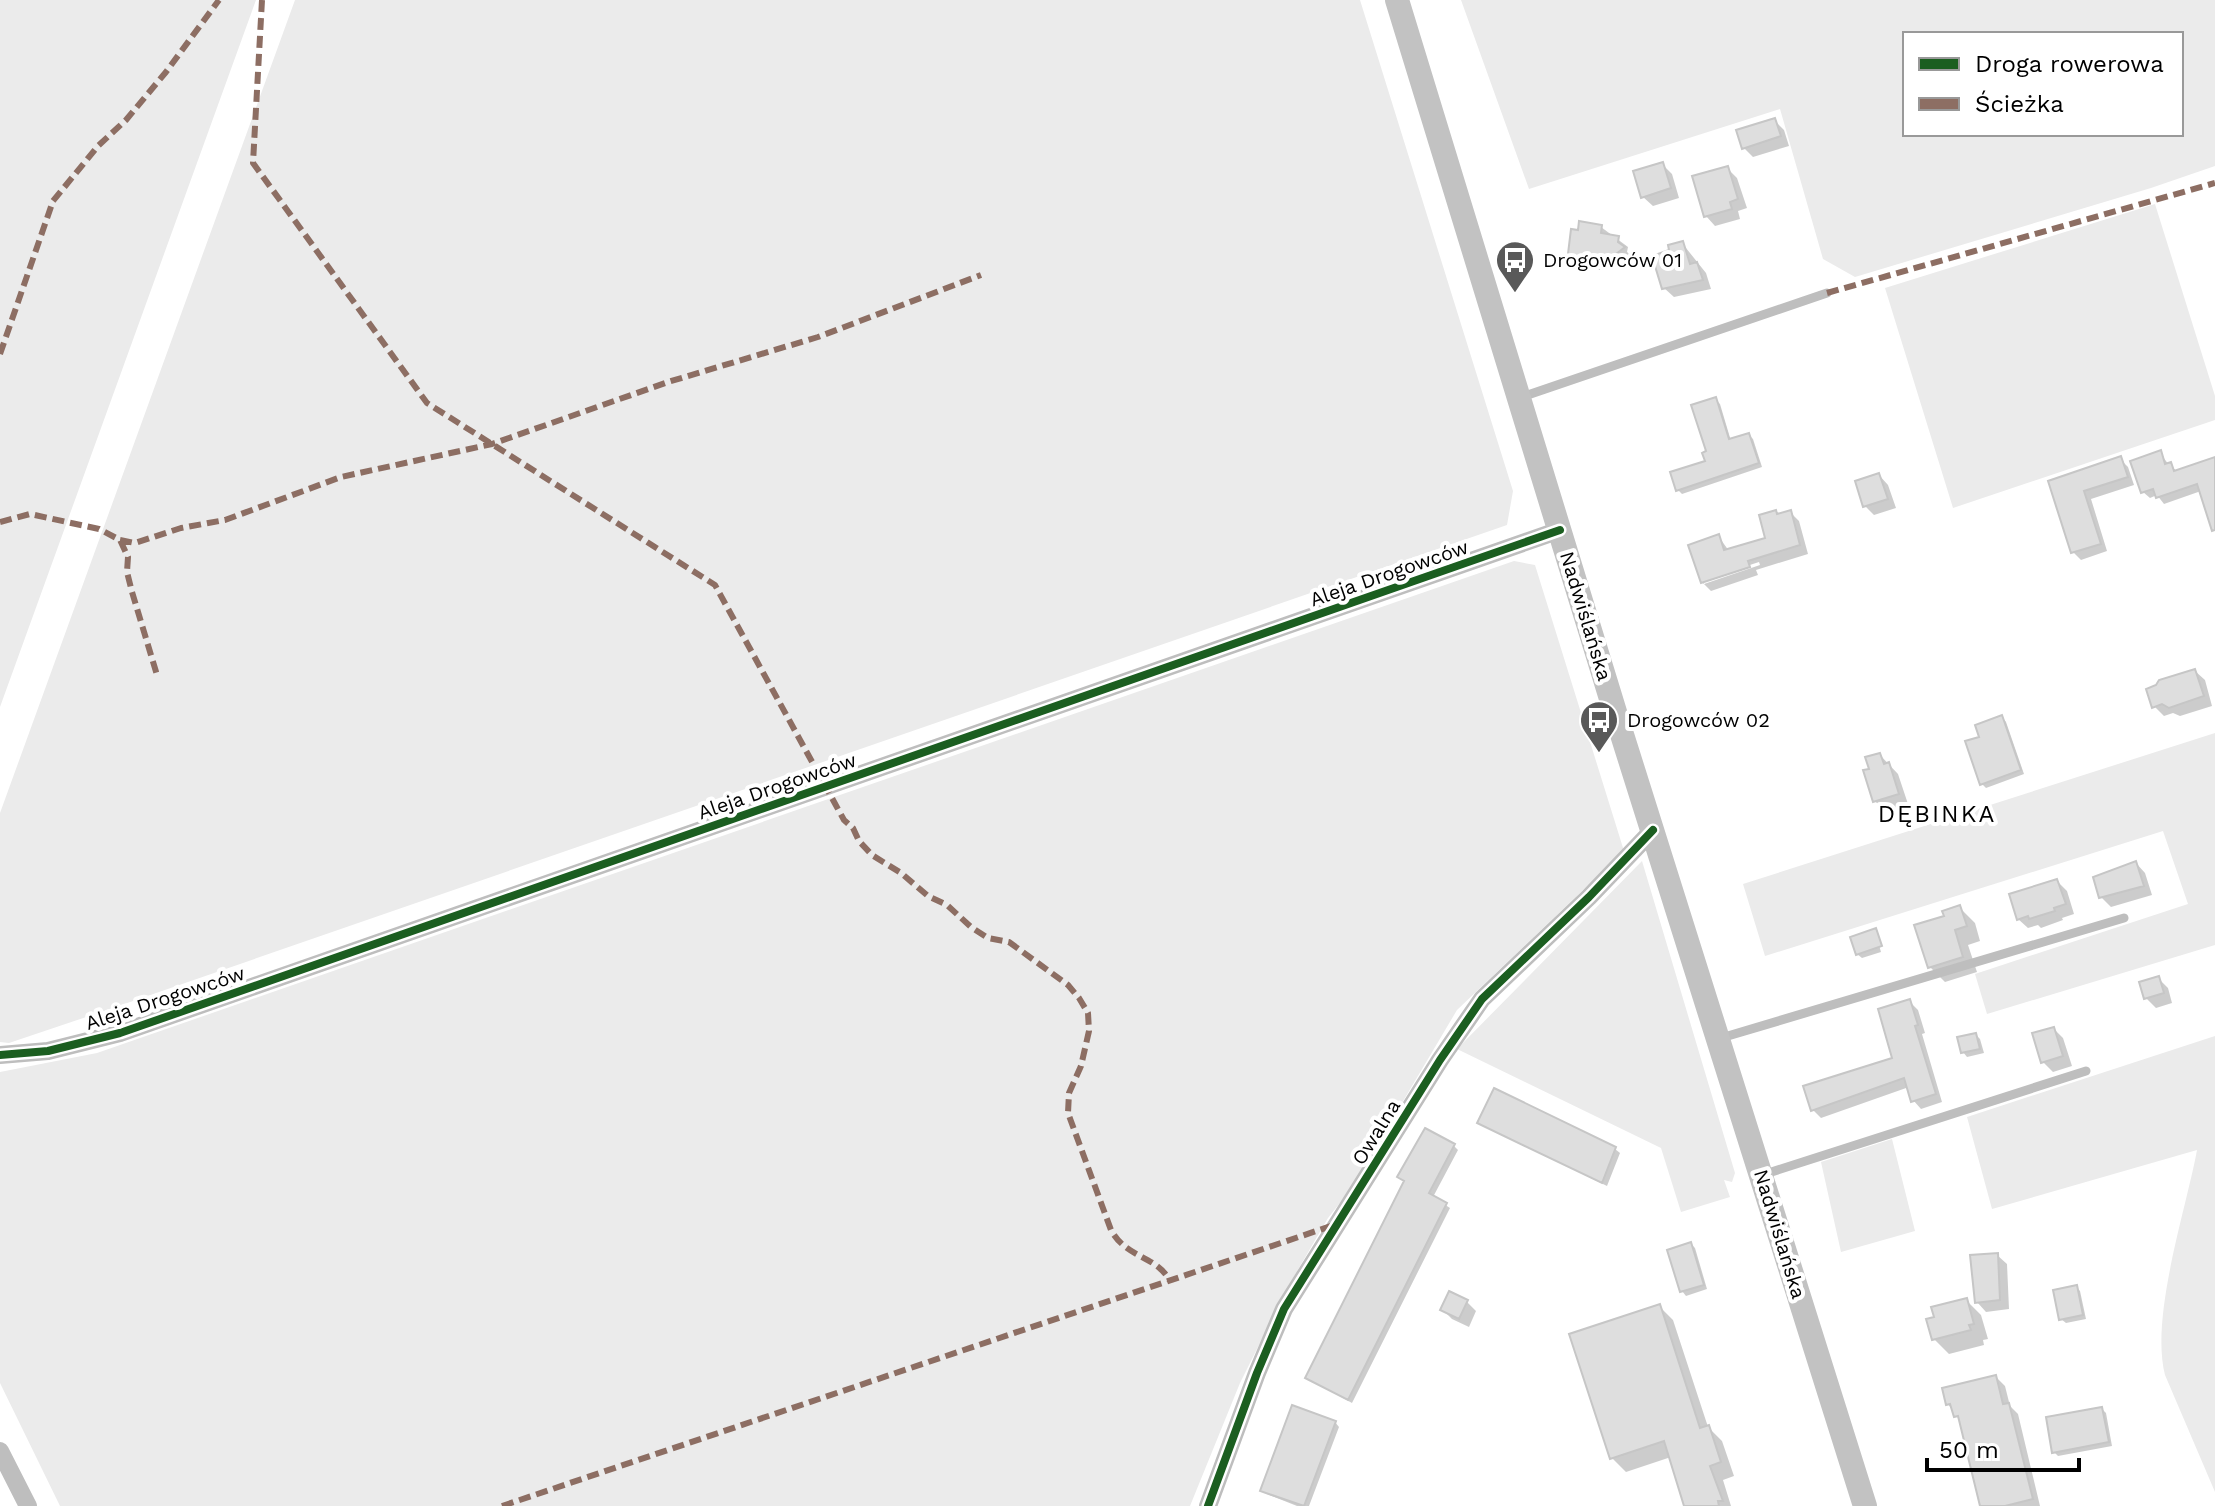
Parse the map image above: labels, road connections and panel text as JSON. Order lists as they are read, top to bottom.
{
  "streets": {
    "main road": ["Nadwiślańska"],
    "street": ["Aleja Drogowców", "Owalna"]
  },
  "crossings": [
    ["Aleja Drogowców", "Nadwiślańska"],
    ["Nadwiślańska", "Owalna"]
  ],
  "districts": ["DĘBINKA"],
  "places": {
    "bus stop": ["Drogowców 01", "Drogowców 02"]
  },
  "legend": ["Droga rowerowa", "Ścieżka"],
  "scale_bar": "50 m"
}
